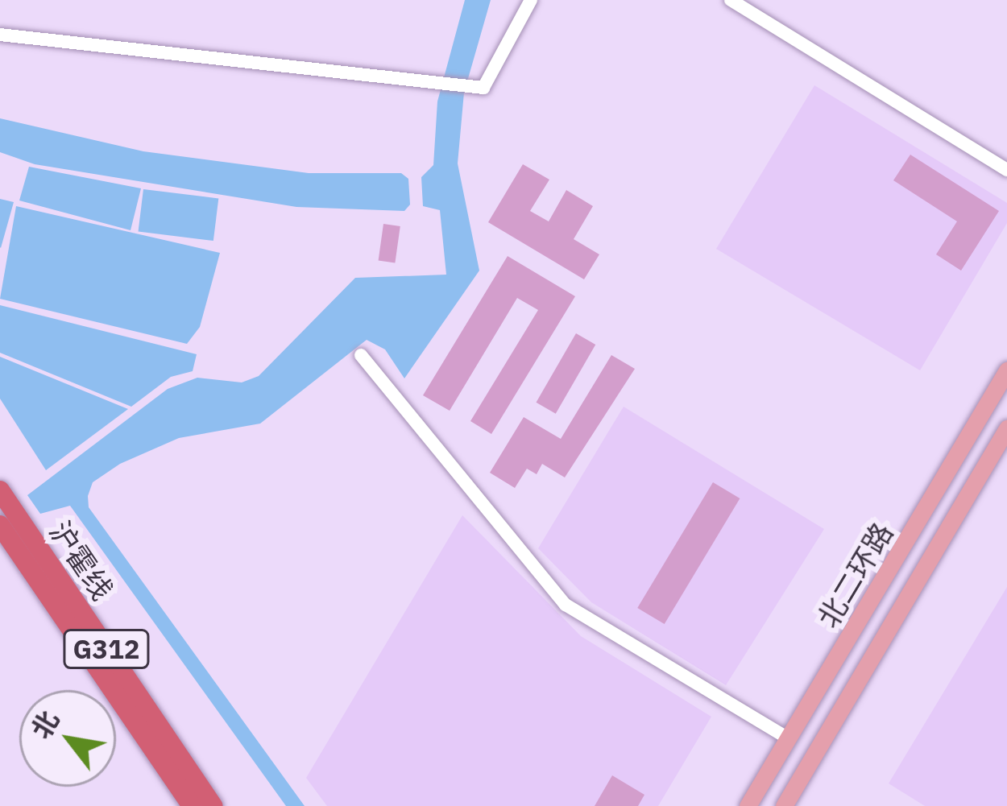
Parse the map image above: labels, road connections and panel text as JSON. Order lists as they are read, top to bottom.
{
  "streets": {
    "highway": ["沪霍线", "G312"],
    "main road": ["北二环路"]
  },
  "north": "top left"
}
